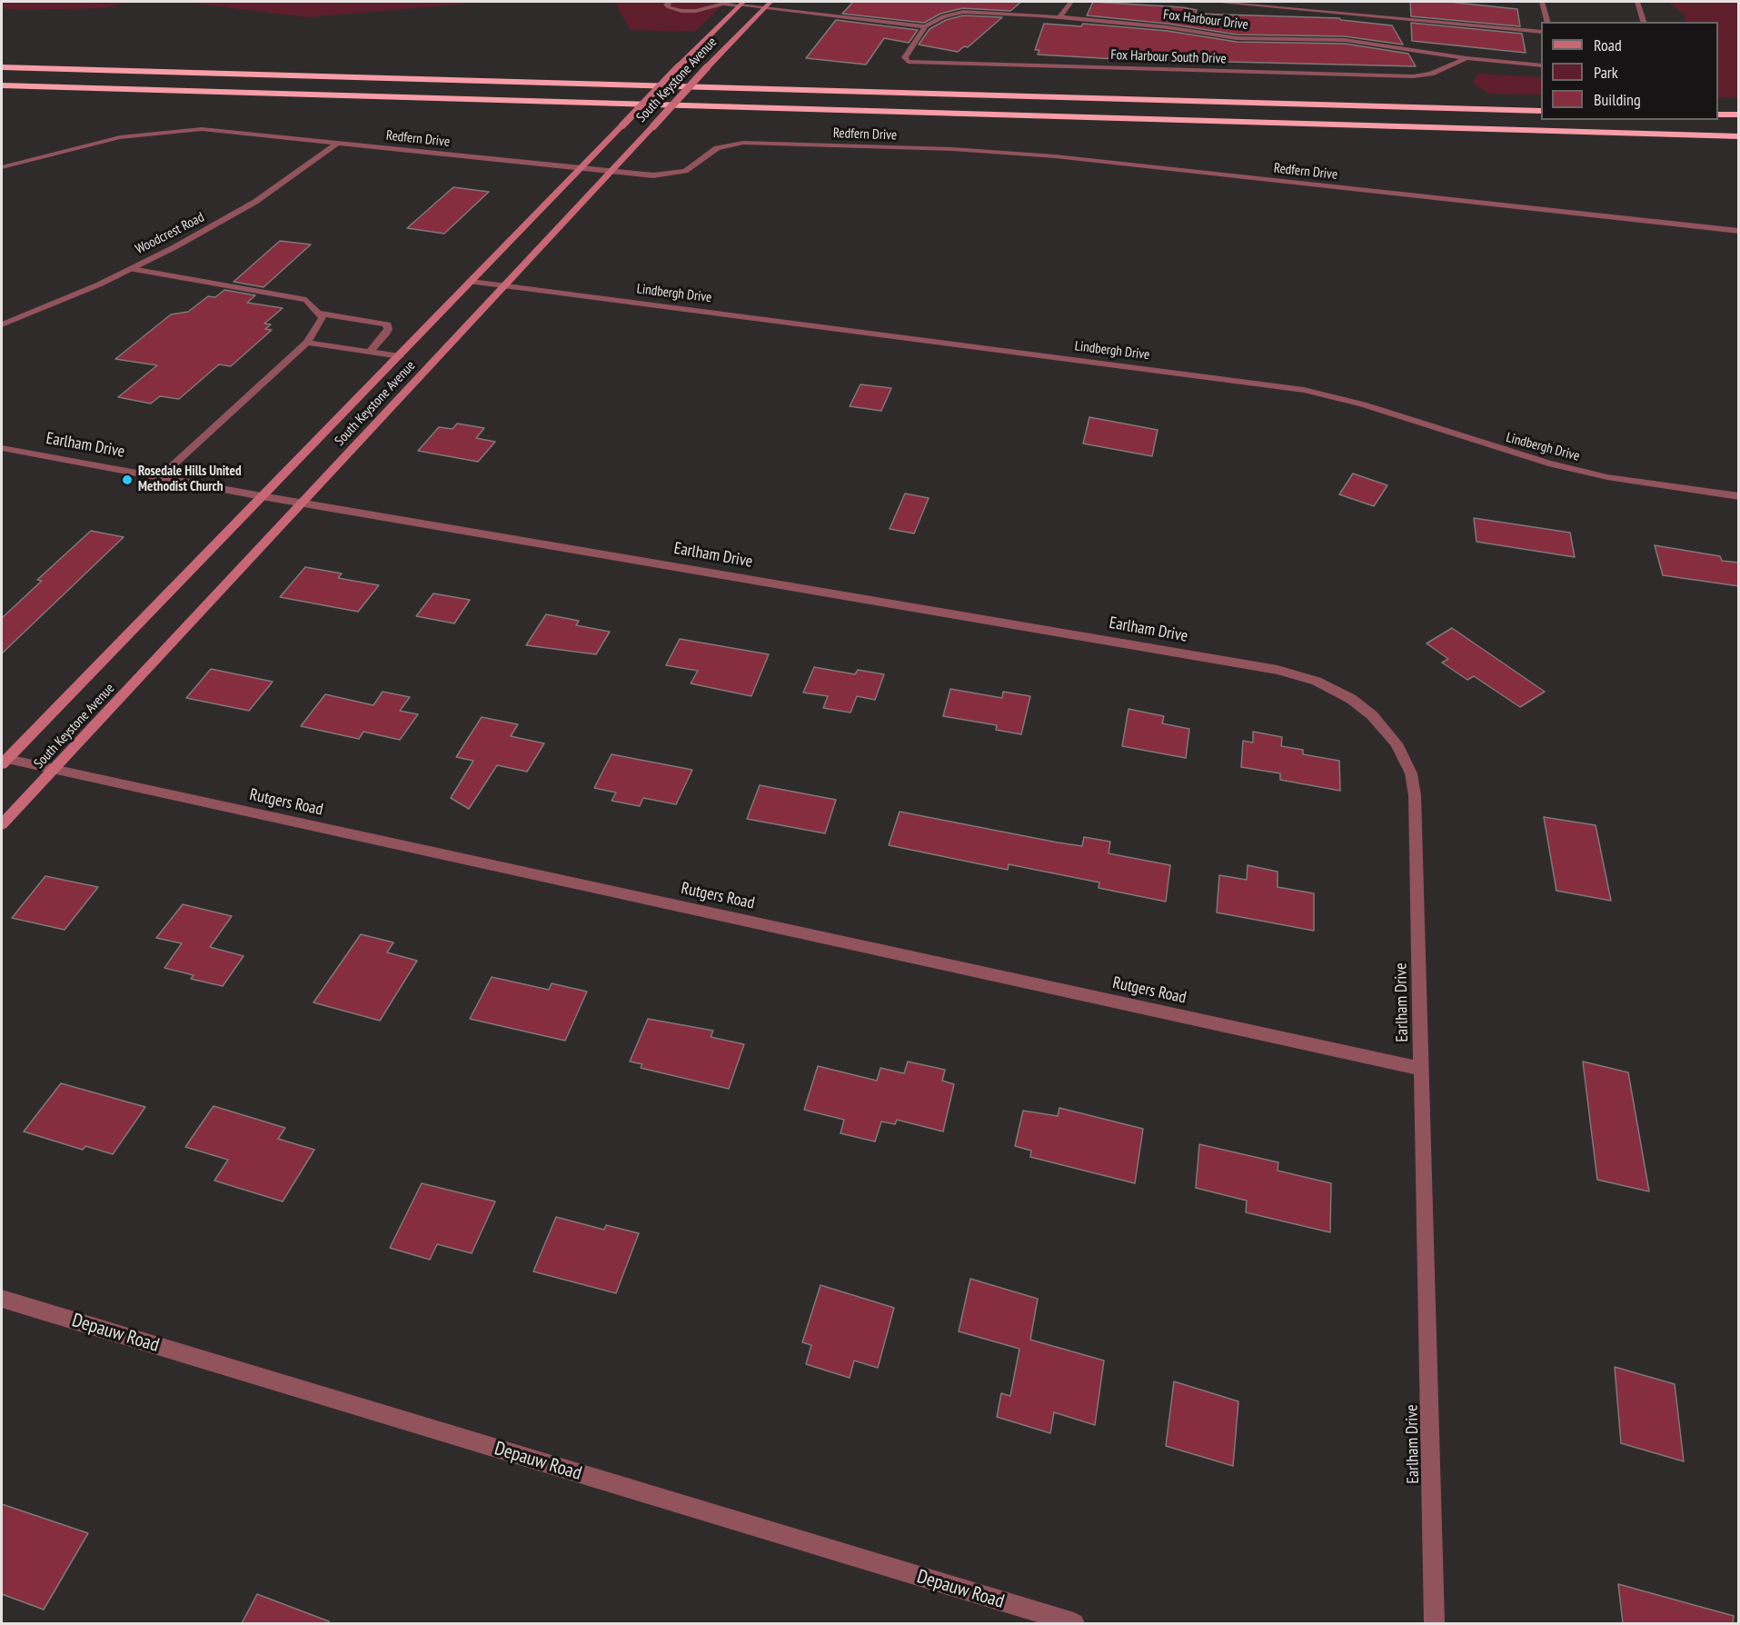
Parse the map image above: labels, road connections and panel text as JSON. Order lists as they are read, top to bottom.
{
  "streets": {
    "main road": ["South Keystone Avenue"],
    "street": [
      "Fox Harbour Drive",
      "Fox Harbour South Drive",
      "Redfern Drive",
      "Woodcrest Road",
      "Lindbergh Drive",
      "Earlham Drive",
      "Rutgers Road",
      "Depauw Road"
    ]
  },
  "crossings": [
    ["Fox Harbour Drive", "Fox Harbour South Drive"],
    ["South Keystone Avenue", "Redfern Drive"],
    ["South Keystone Avenue", "Lindbergh Drive"],
    ["South Keystone Avenue", "Earlham Drive"],
    ["South Keystone Avenue", "Rutgers Road"],
    ["Redfern Drive", "Woodcrest Road"],
    ["Earlham Drive", "Rutgers Road"]
  ],
  "places": ["Rosedale Hills United Methodist Church"],
  "legend": ["Road", "Park", "Building"]
}
